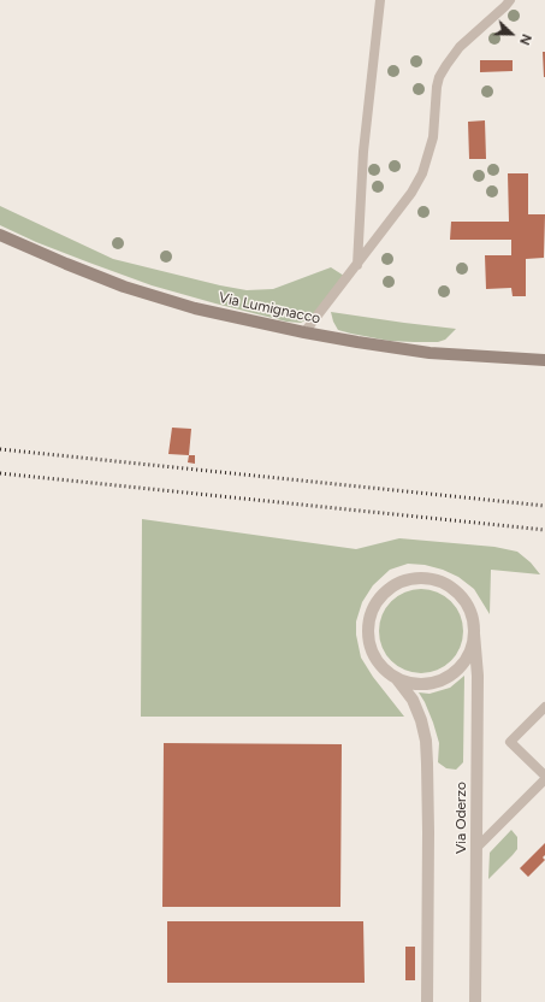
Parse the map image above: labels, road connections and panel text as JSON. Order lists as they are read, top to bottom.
{
  "streets": {
    "main road": ["Via Lumignacco"],
    "street": ["Via Oderzo"]
  },
  "north": "right"
}
